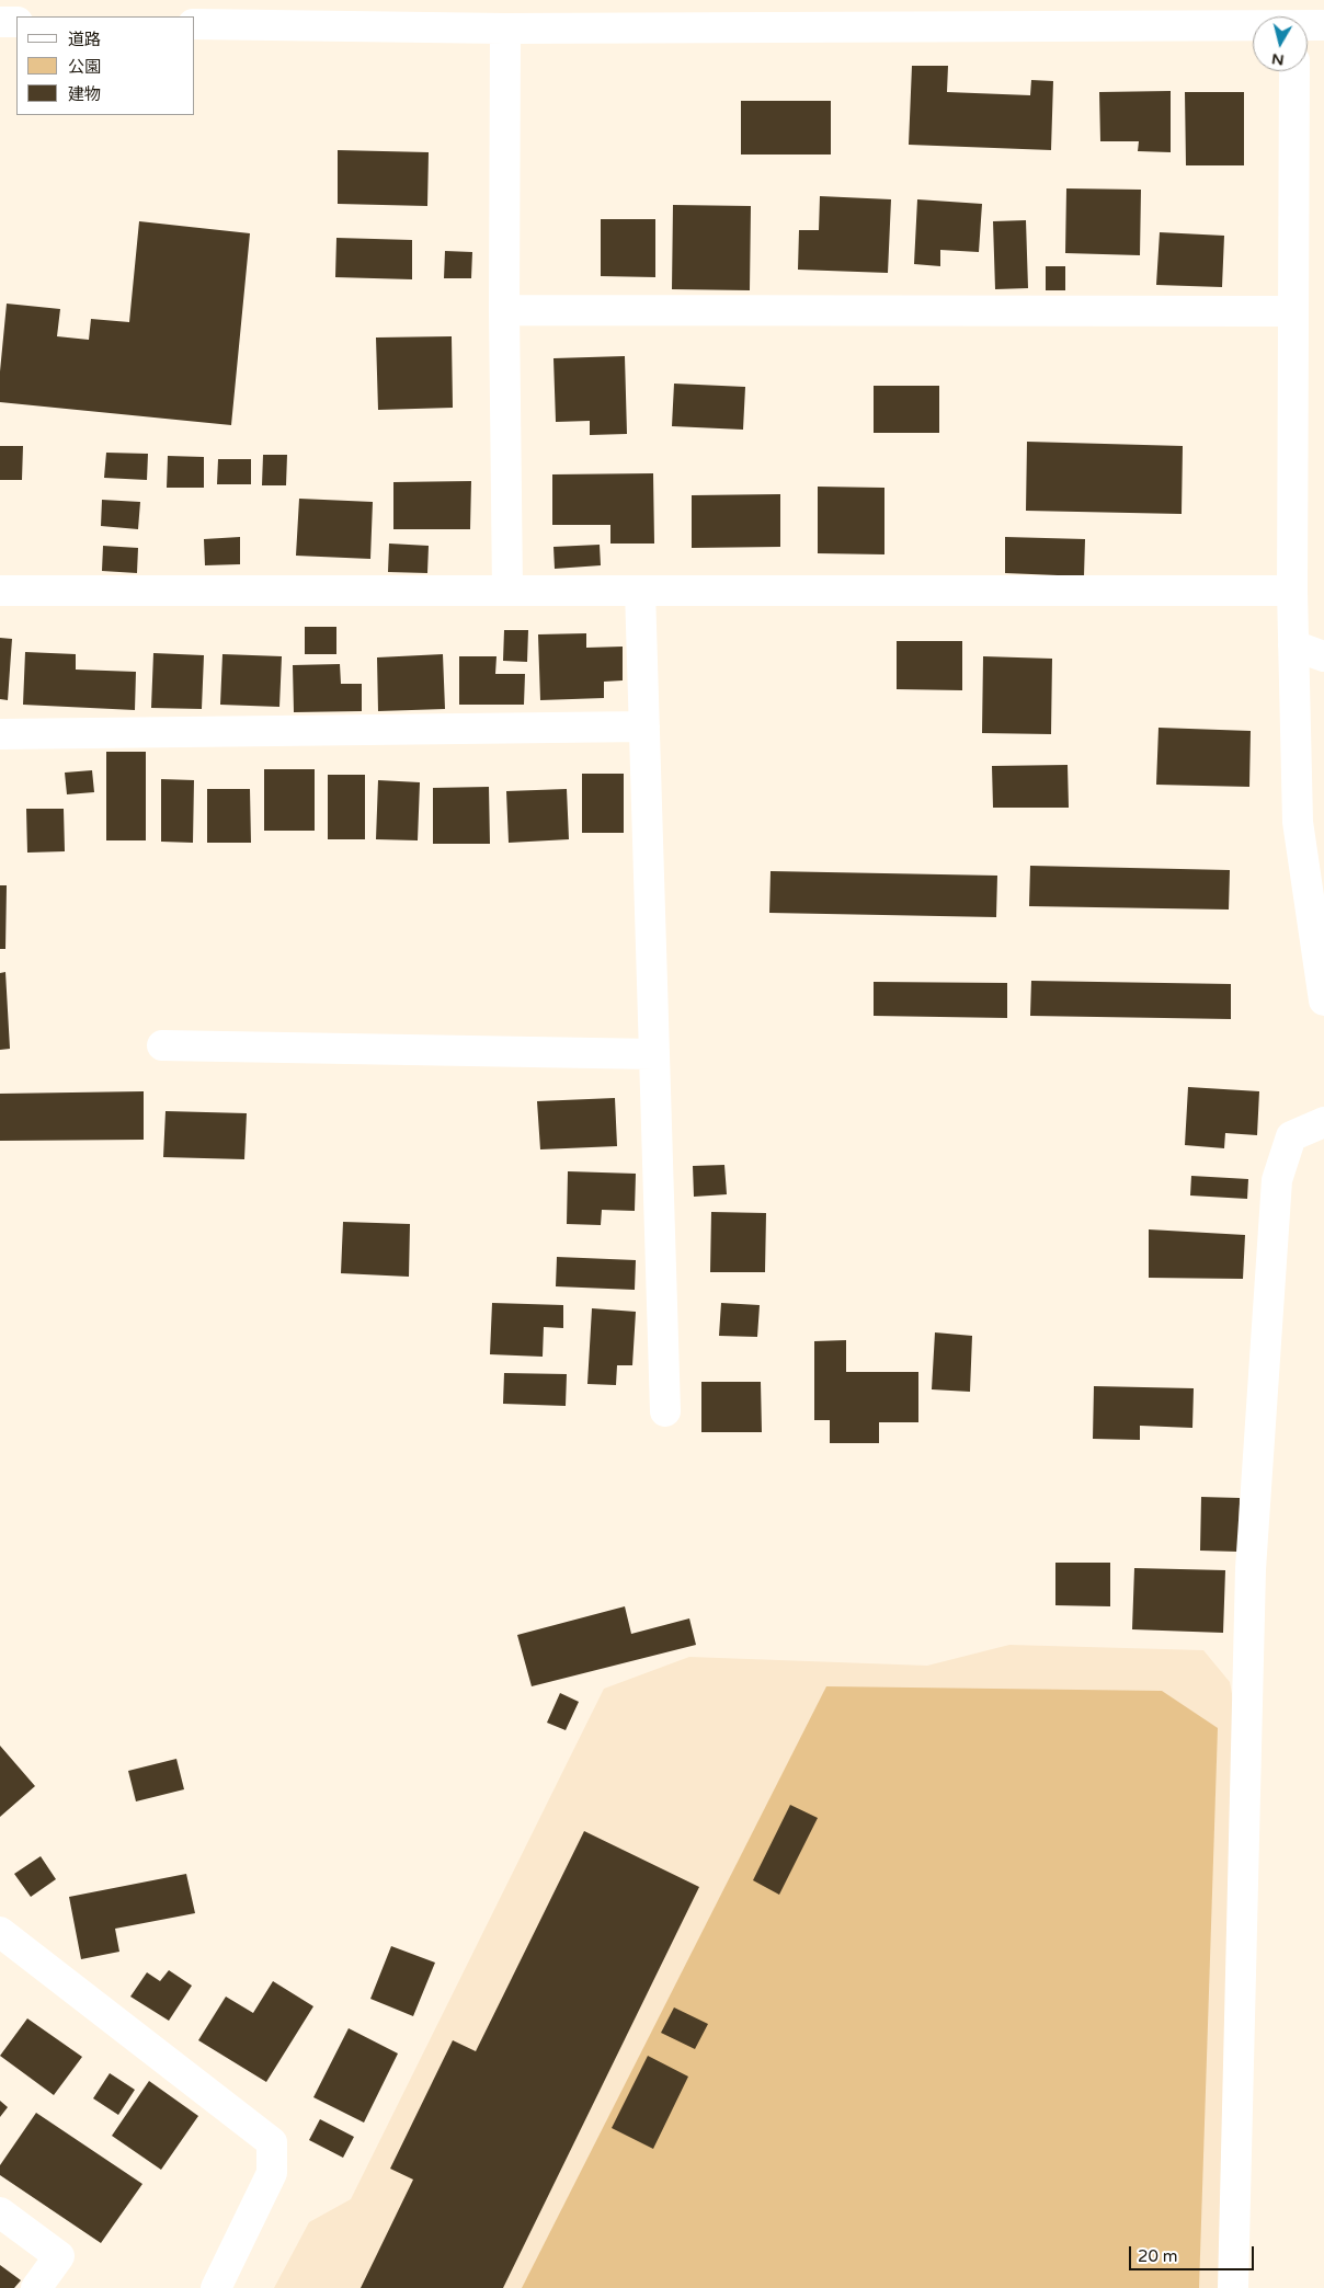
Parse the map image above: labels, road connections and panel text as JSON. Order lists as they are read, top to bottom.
{
  "legend": ["道路", "公園", "建物"],
  "scale_bar": "20 m",
  "north": "bottom"
}
